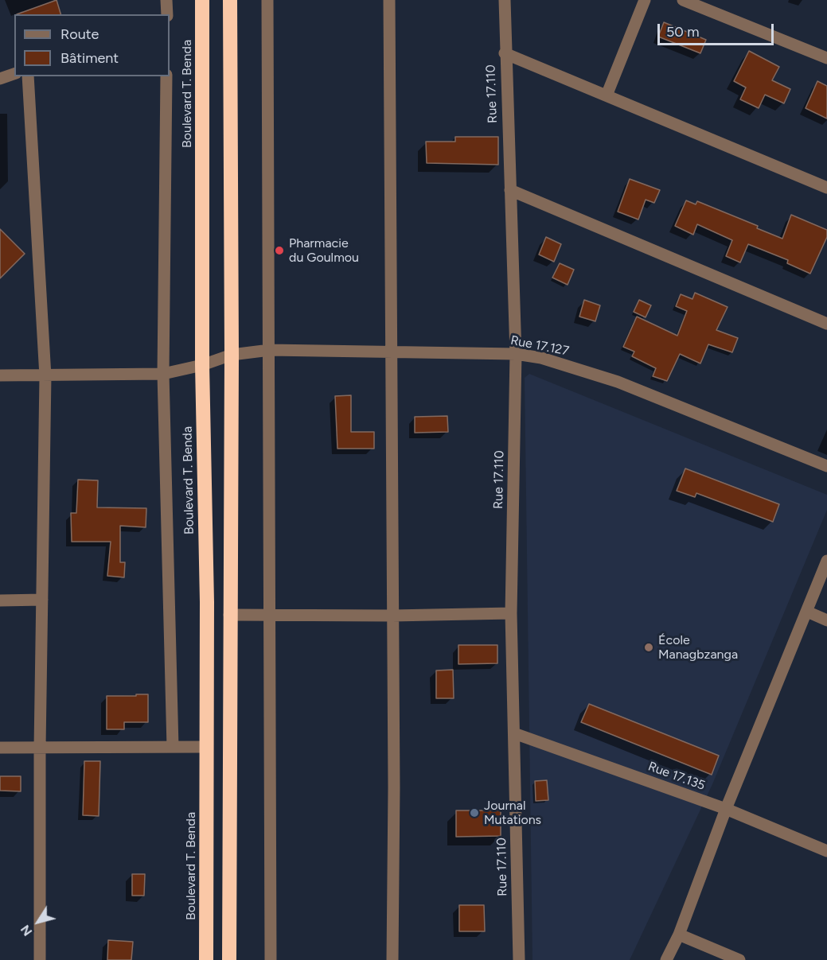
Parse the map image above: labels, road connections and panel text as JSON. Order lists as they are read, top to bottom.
{
  "streets": {
    "highway": ["Boulevard T. Benda"],
    "street": ["Rue 17.110", "Rue 17.127", "Rue 17.135"]
  },
  "crossings": [
    ["Boulevard T. Benda", "Rue 17.127"],
    ["Rue 17.110", "Rue 17.127"],
    ["Rue 17.110", "Rue 17.135"]
  ],
  "places": ["Pharmacie du Goulmou", "École Managbzanga", "Journal Mutations"],
  "legend": ["Route", "Bâtiment"],
  "scale_bar": "50 m",
  "north": "bottom left"
}
